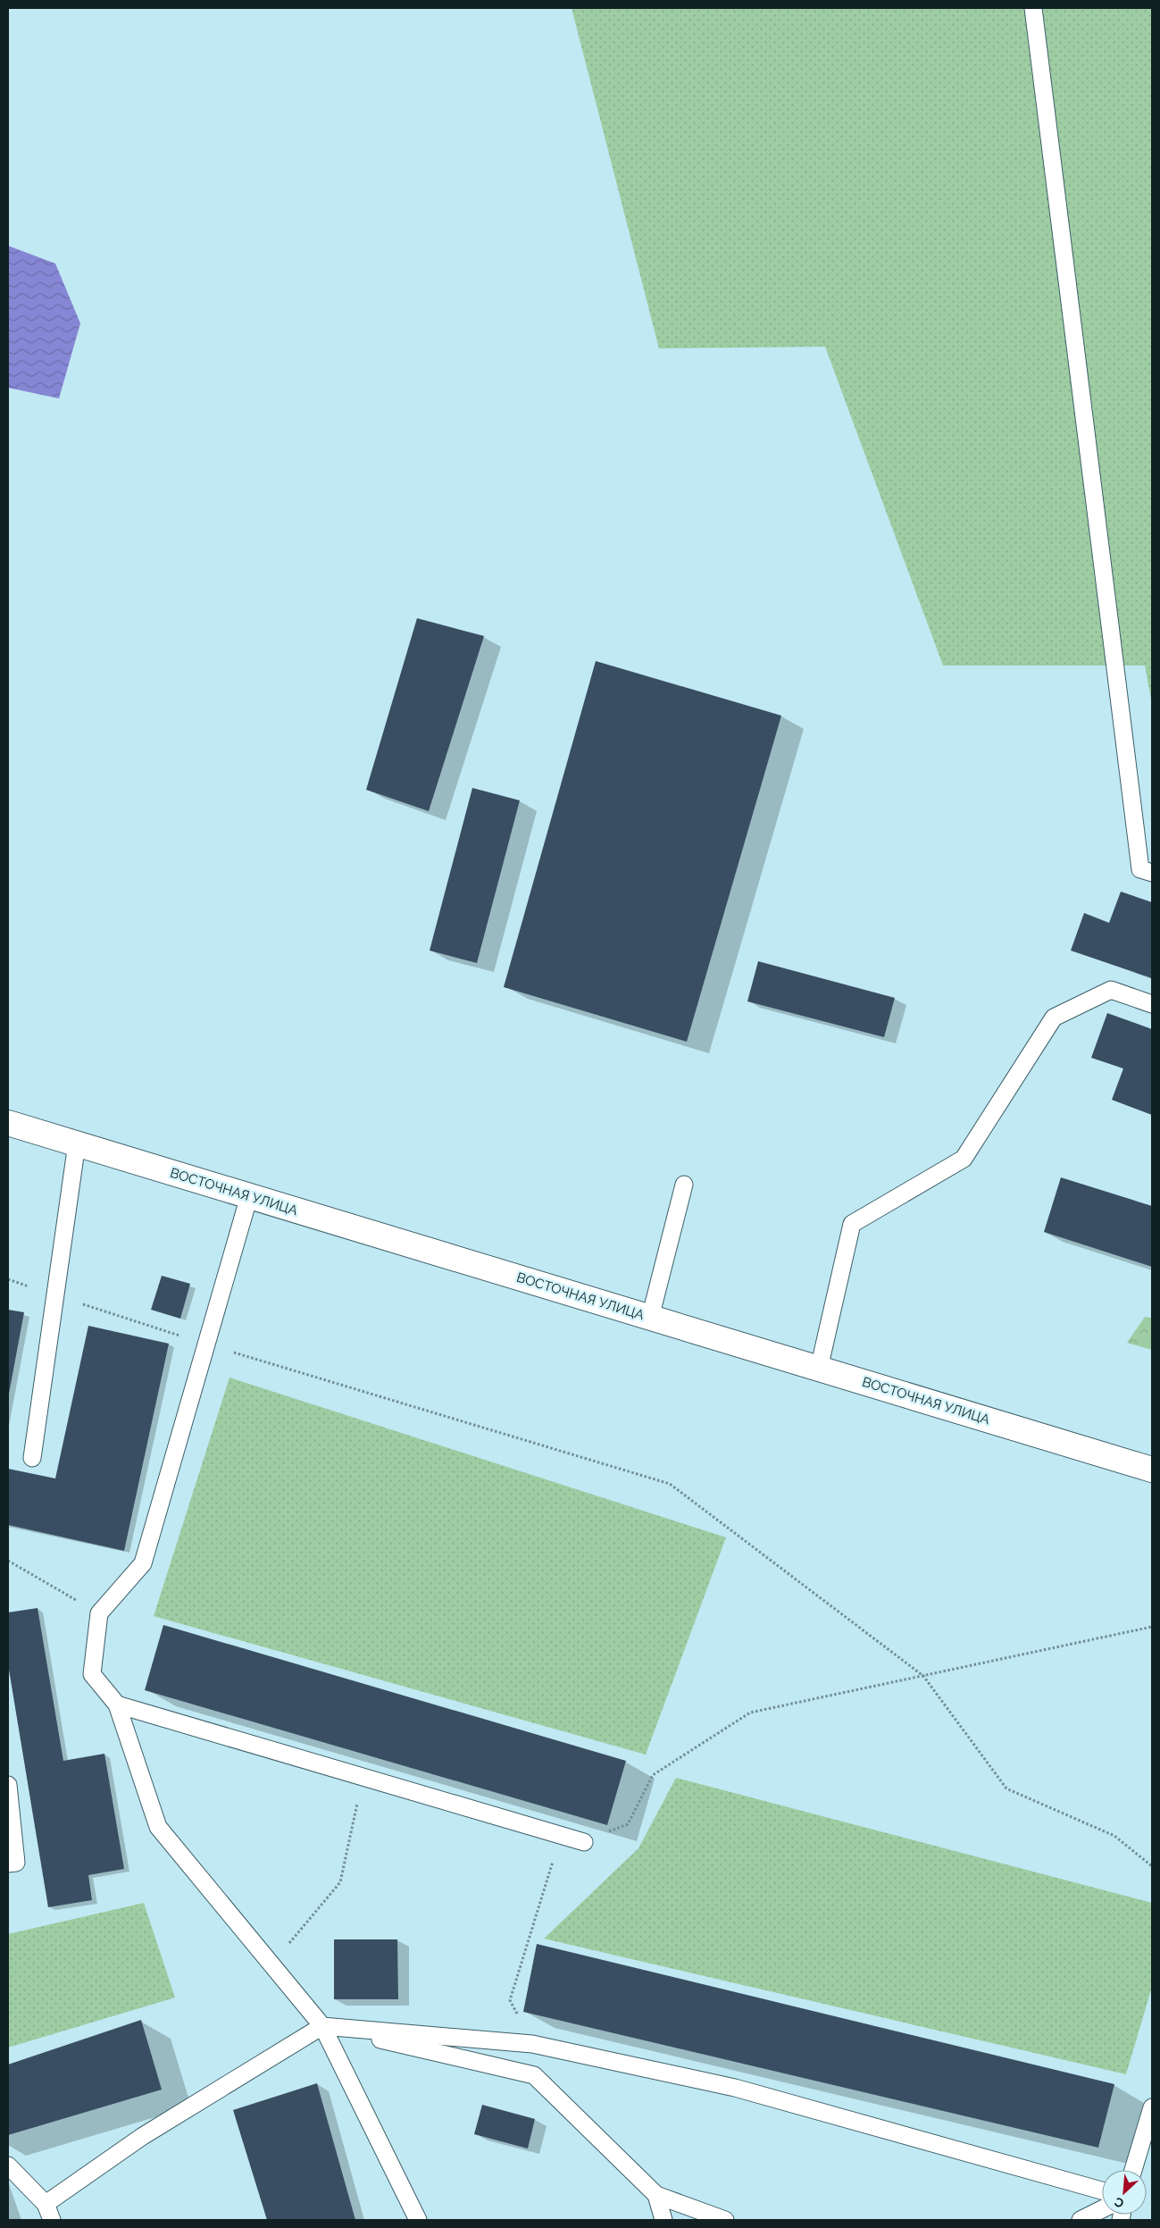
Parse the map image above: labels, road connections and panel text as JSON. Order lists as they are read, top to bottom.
{
  "streets": {
    "main road": ["ВОСТОЧНАЯ УЛИЦА"]
  },
  "north": "bottom left"
}
